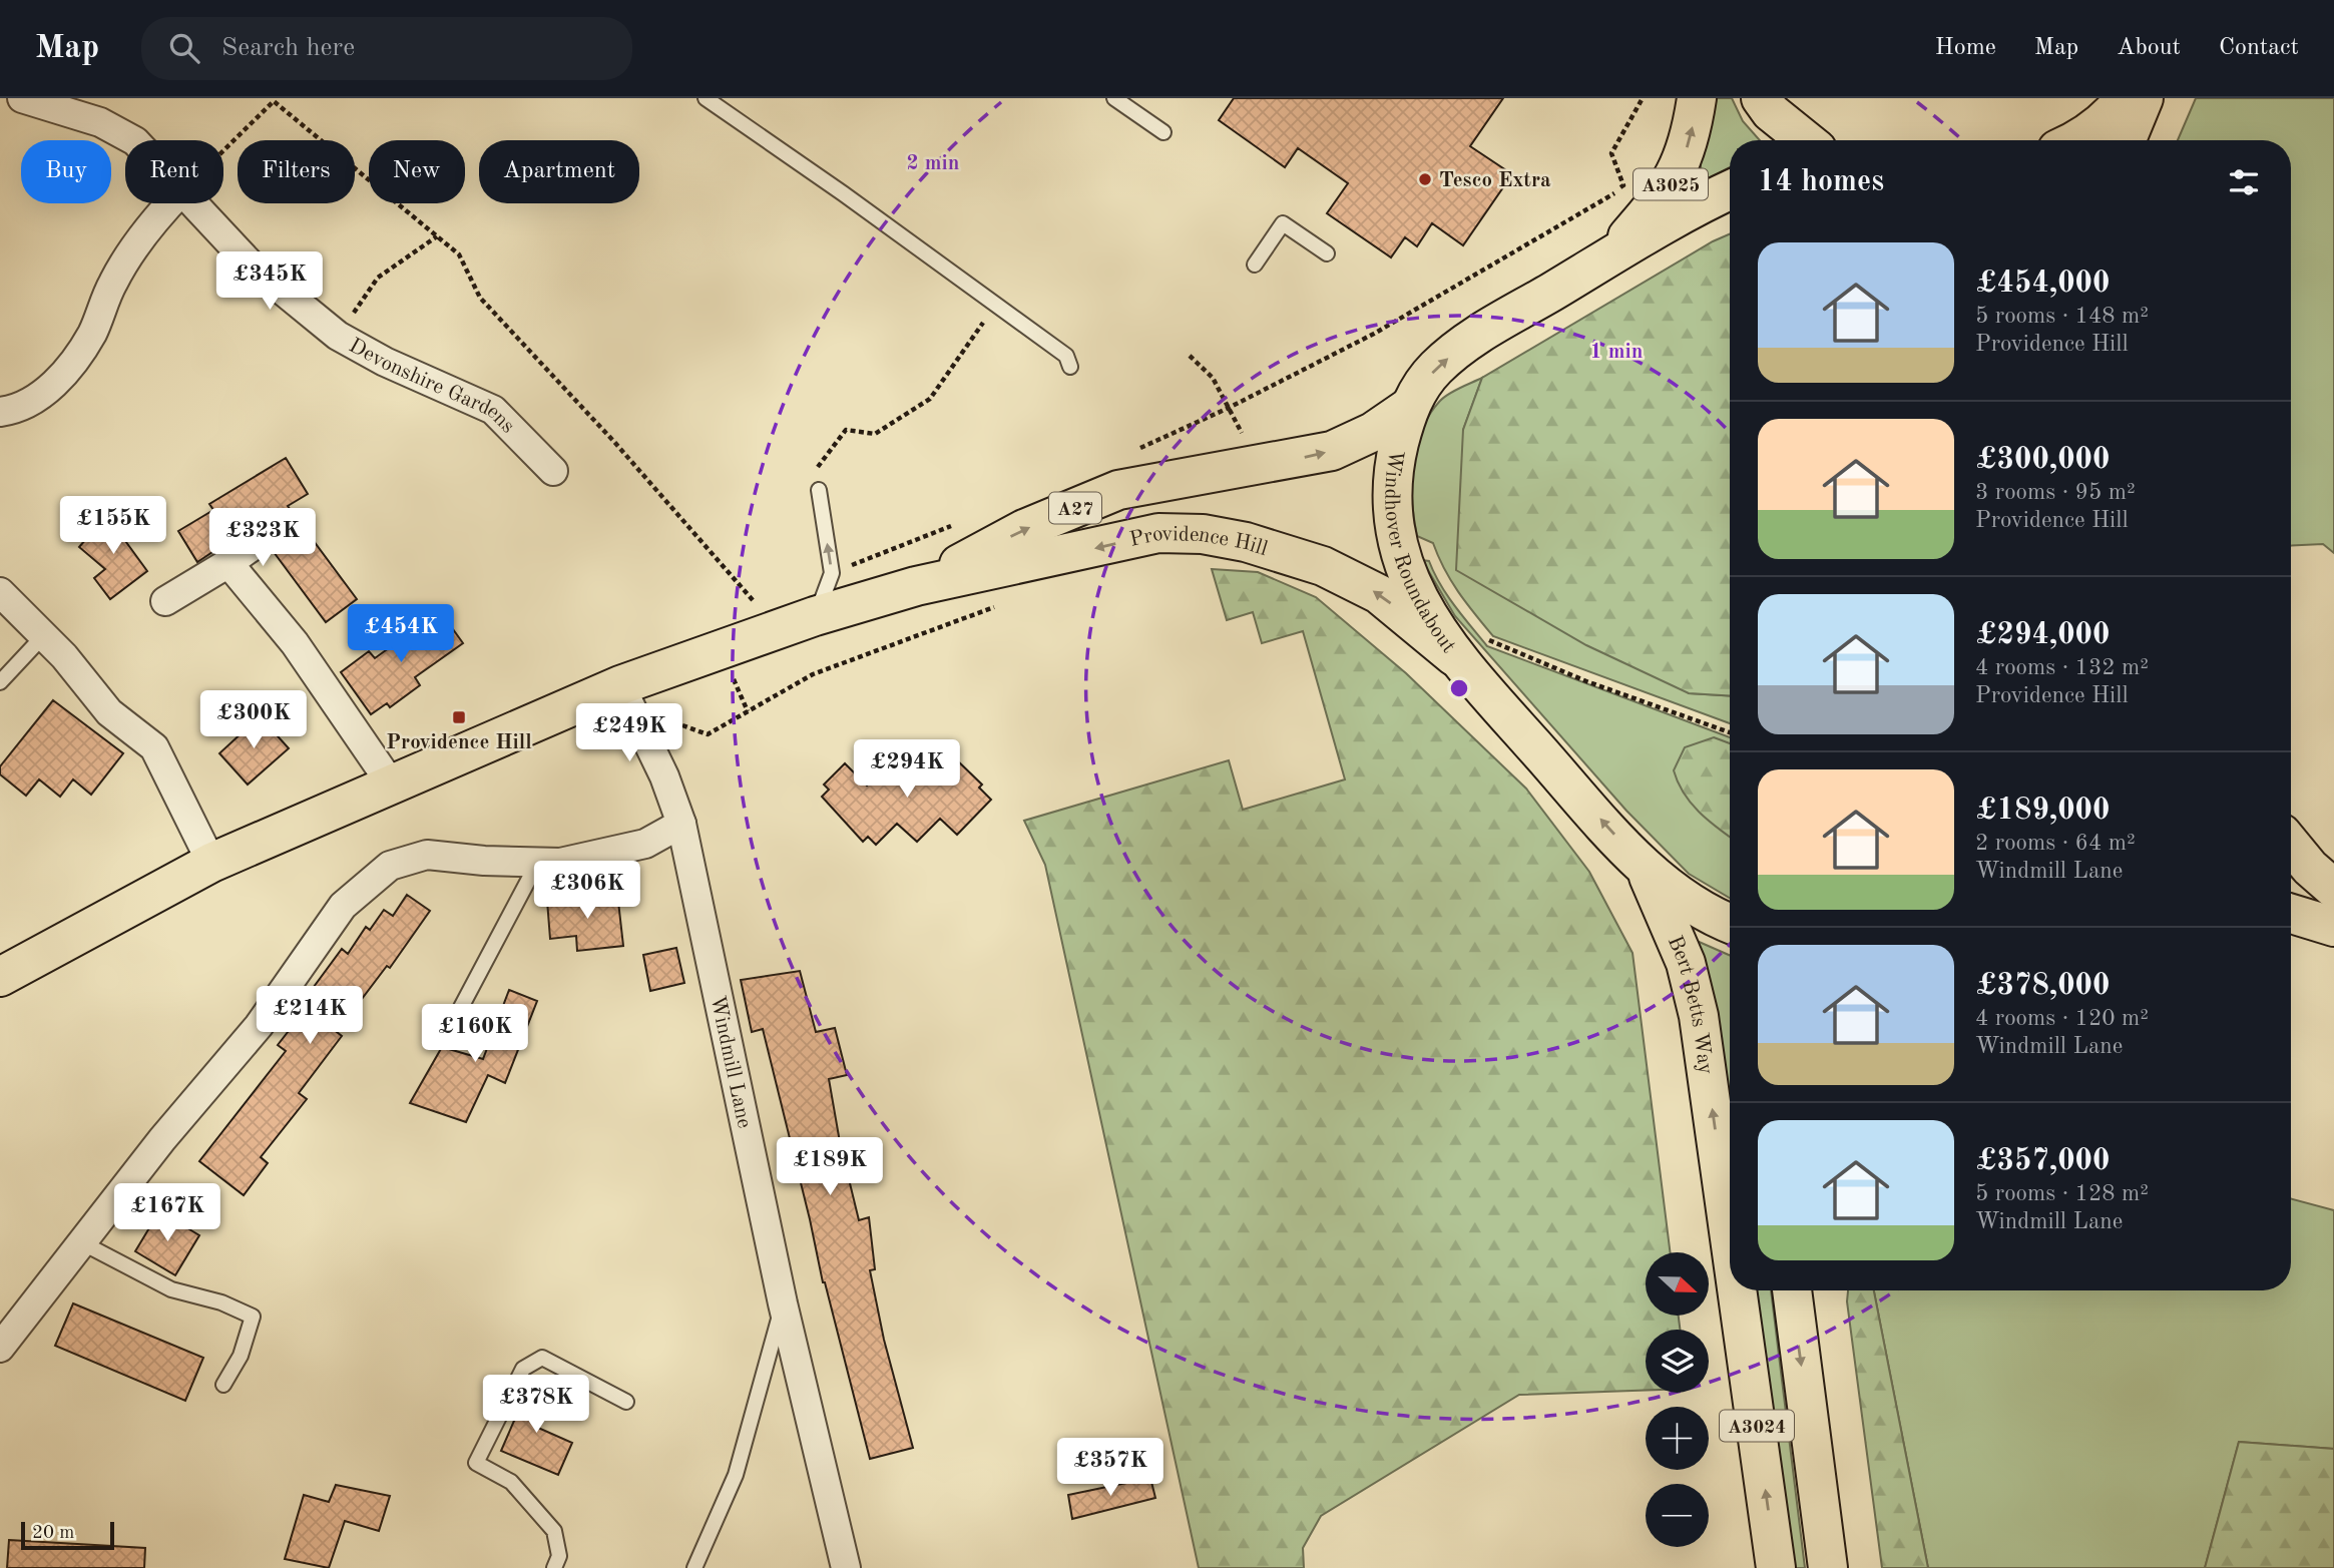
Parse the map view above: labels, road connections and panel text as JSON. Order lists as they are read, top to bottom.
{
  "streets": {
    "main road": [
      "A3025",
      "A27",
      "Providence Hill",
      "Windhover Roundabout",
      "Bert Betts Way",
      "A3024"
    ],
    "street": ["Devonshire Gardens", "Windmill Lane"]
  },
  "crossings": [
    ["A3025", "Windhover Roundabout"],
    ["Providence Hill", "Windhover Roundabout"],
    ["Providence Hill", "Windmill Lane"],
    ["Windhover Roundabout", "Bert Betts Way"]
  ],
  "places": {
    "other": ["Tesco Extra"],
    "transit": ["Providence Hill"]
  },
  "scale_bar": "20 m",
  "north": "right",
  "page": {
    "header": "Map",
    "search": "Search here",
    "nav": [
      "Home",
      "Map",
      "About",
      "Contact"
    ],
    "chip": [
      "Buy",
      "Rent",
      "Filters",
      "New",
      "Apartment"
    ],
    "heading": "14 homes",
    "list": [
      {
        "name": "£454,000",
        "note": "5 rooms · 148 m² · Providence Hill"
      },
      {
        "name": "£300,000",
        "note": "3 rooms · 95 m² · Providence Hill"
      },
      {
        "name": "£294,000",
        "note": "4 rooms · 132 m² · Providence Hill"
      },
      {
        "name": "£189,000",
        "note": "2 rooms · 64 m² · Windmill Lane"
      },
      {
        "name": "£378,000",
        "note": "4 rooms · 120 m² · Windmill Lane"
      },
      {
        "name": "£357,000",
        "note": "5 rooms · 128 m² · Windmill Lane"
      }
    ],
    "price": [
      "£345K",
      "£155K",
      "£323K",
      "£454K",
      "£300K",
      "£249K",
      "£294K",
      "£306K",
      "£214K",
      "£160K",
      "£189K",
      "£167K",
      "£378K",
      "£357K"
    ],
    "map_buttons": ["+", "−"],
    "scale": "20 m"
  },
  "rings": ["2 min", "1 min"]
}
